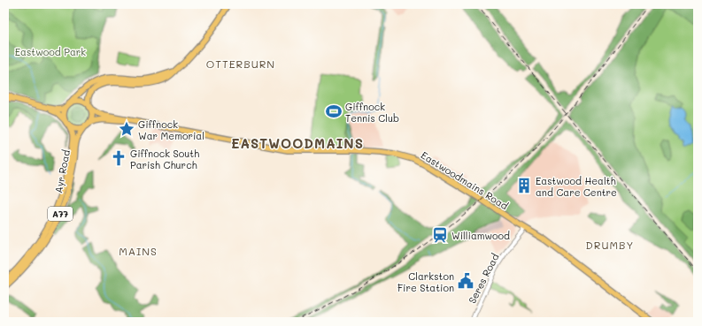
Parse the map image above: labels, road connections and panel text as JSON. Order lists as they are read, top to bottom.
{
  "streets": {
    "main road": ["Ayr Road", "Eastwoodmains Road", "A77"],
    "street": ["Seres Road"]
  },
  "crossings": [
    ["Ayr Road", "Eastwoodmains Road"],
    ["Eastwoodmains Road", "Seres Road"]
  ],
  "districts": [
    "OTTERBURN",
    "EASTWOODMAINS",
    "DRUMBY",
    "MAINS"
  ],
  "parks": ["Eastwood Park"],
  "places": {
    "sports": ["Giffnock Tennis Club"],
    "place": ["Giffnock War Memorial"],
    "church": ["Giffnock South Parish Church"],
    "building": ["Eastwood Health and Care Centre"],
    "station": ["Williamwood"],
    "public building": ["Clarkston Fire Station"]
  }
}
